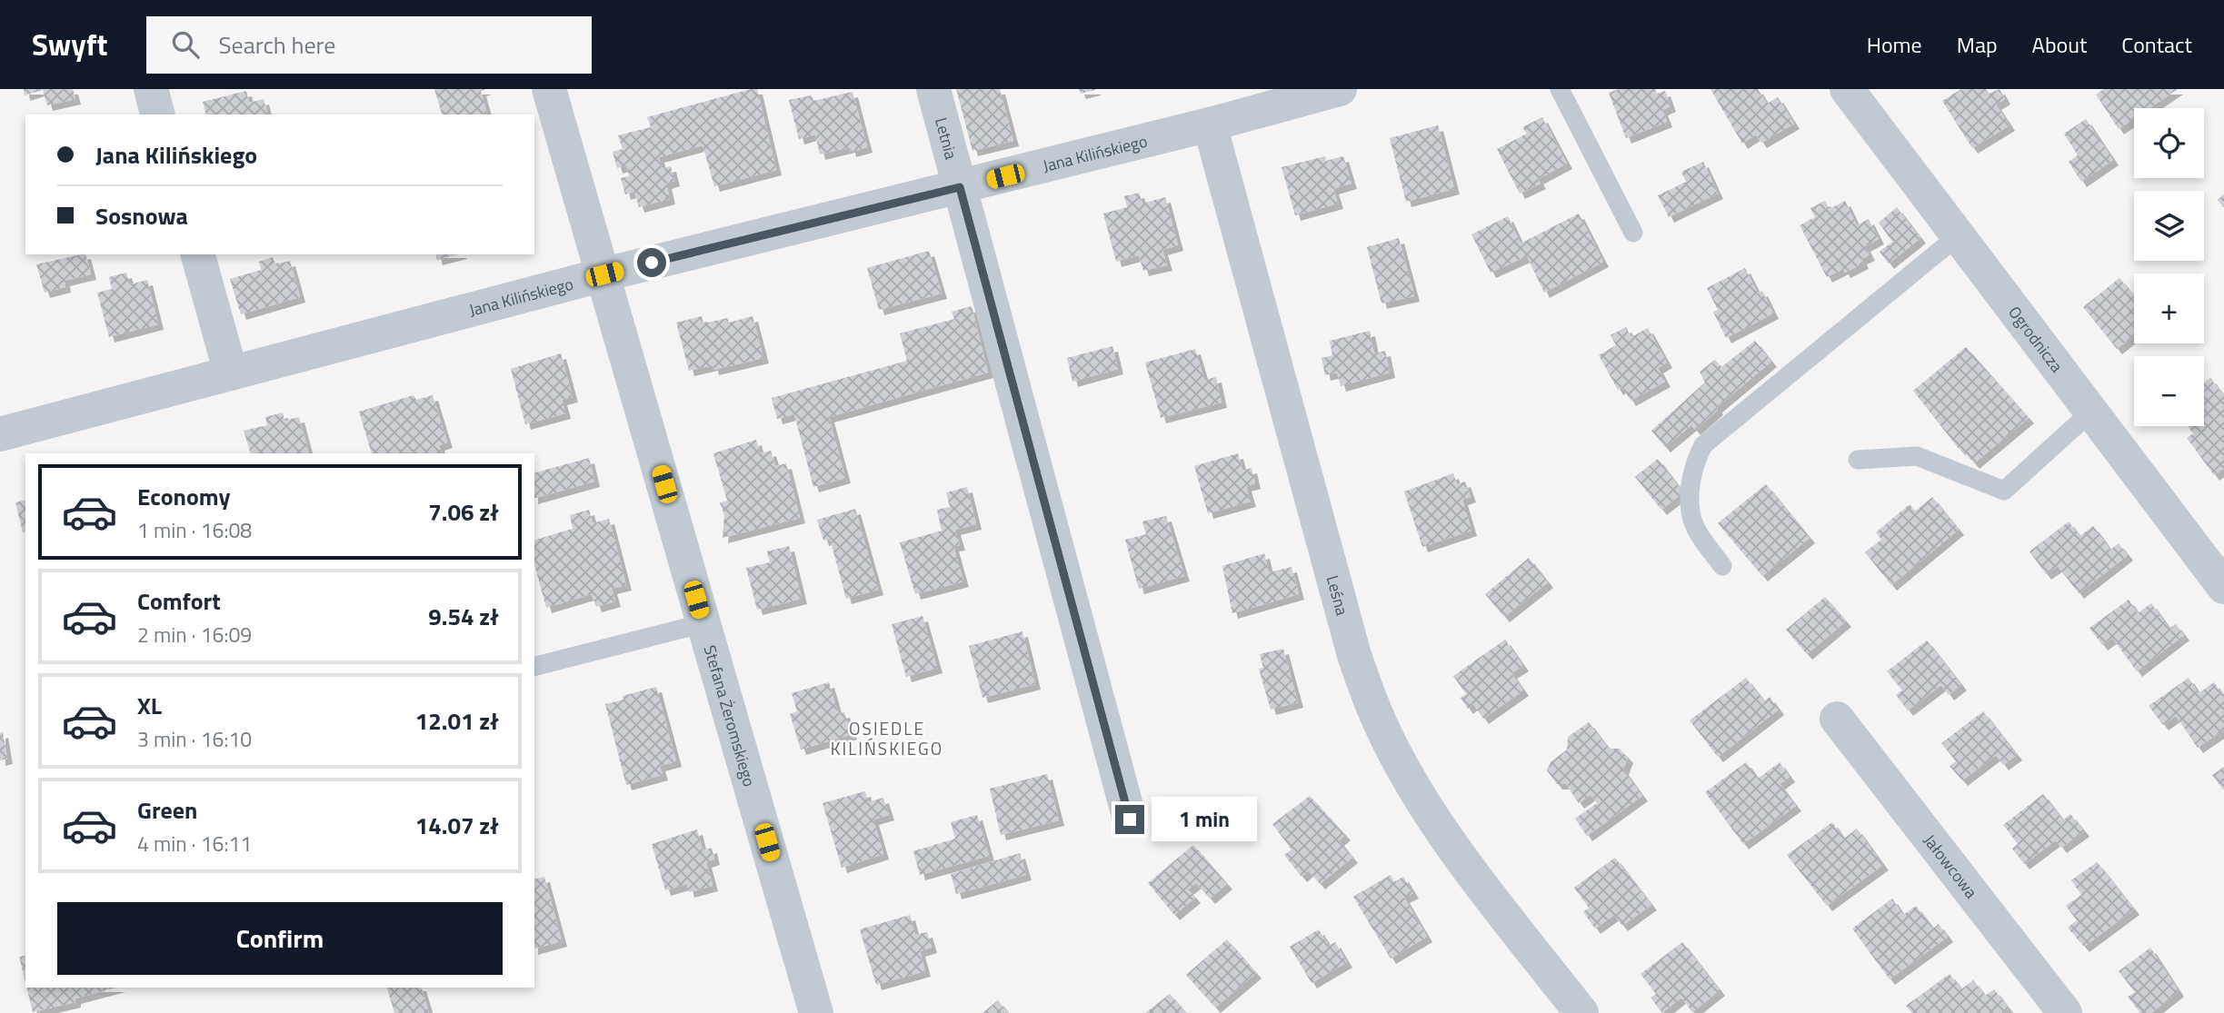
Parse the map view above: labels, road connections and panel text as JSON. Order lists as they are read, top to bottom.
{
  "streets": {
    "street": [
      "Letnia",
      "Jana Kilińskiego",
      "Ogrodnicza",
      "Leśna",
      "Stefana Żeromskiego",
      "Jałowcowa"
    ]
  },
  "crossings": [
    ["Letnia", "Jana Kilińskiego"],
    ["Jana Kilińskiego", "Leśna"],
    ["Jana Kilińskiego", "Stefana Żeromskiego"]
  ],
  "districts": ["OSIEDLE KILIŃSKIEGO"],
  "page": {
    "header": "Swyft",
    "search": "Search here",
    "nav": [
      "Home",
      "Map",
      "About",
      "Contact"
    ],
    "map_buttons": ["+", "−"],
    "banner": ["Jana Kilińskiego", "Sosnowa"],
    "list": [
      {
        "name": "Economy",
        "note": "1 min · 16:08",
        "value": "7.06 zł"
      },
      {
        "name": "Comfort",
        "note": "2 min · 16:09",
        "value": "9.54 zł"
      },
      {
        "name": "XL",
        "note": "3 min · 16:10",
        "value": "12.01 zł"
      },
      {
        "name": "Green",
        "note": "4 min · 16:11",
        "value": "14.07 zł"
      }
    ],
    "bubble": "1 min",
    "buttons": "Confirm"
  }
}
